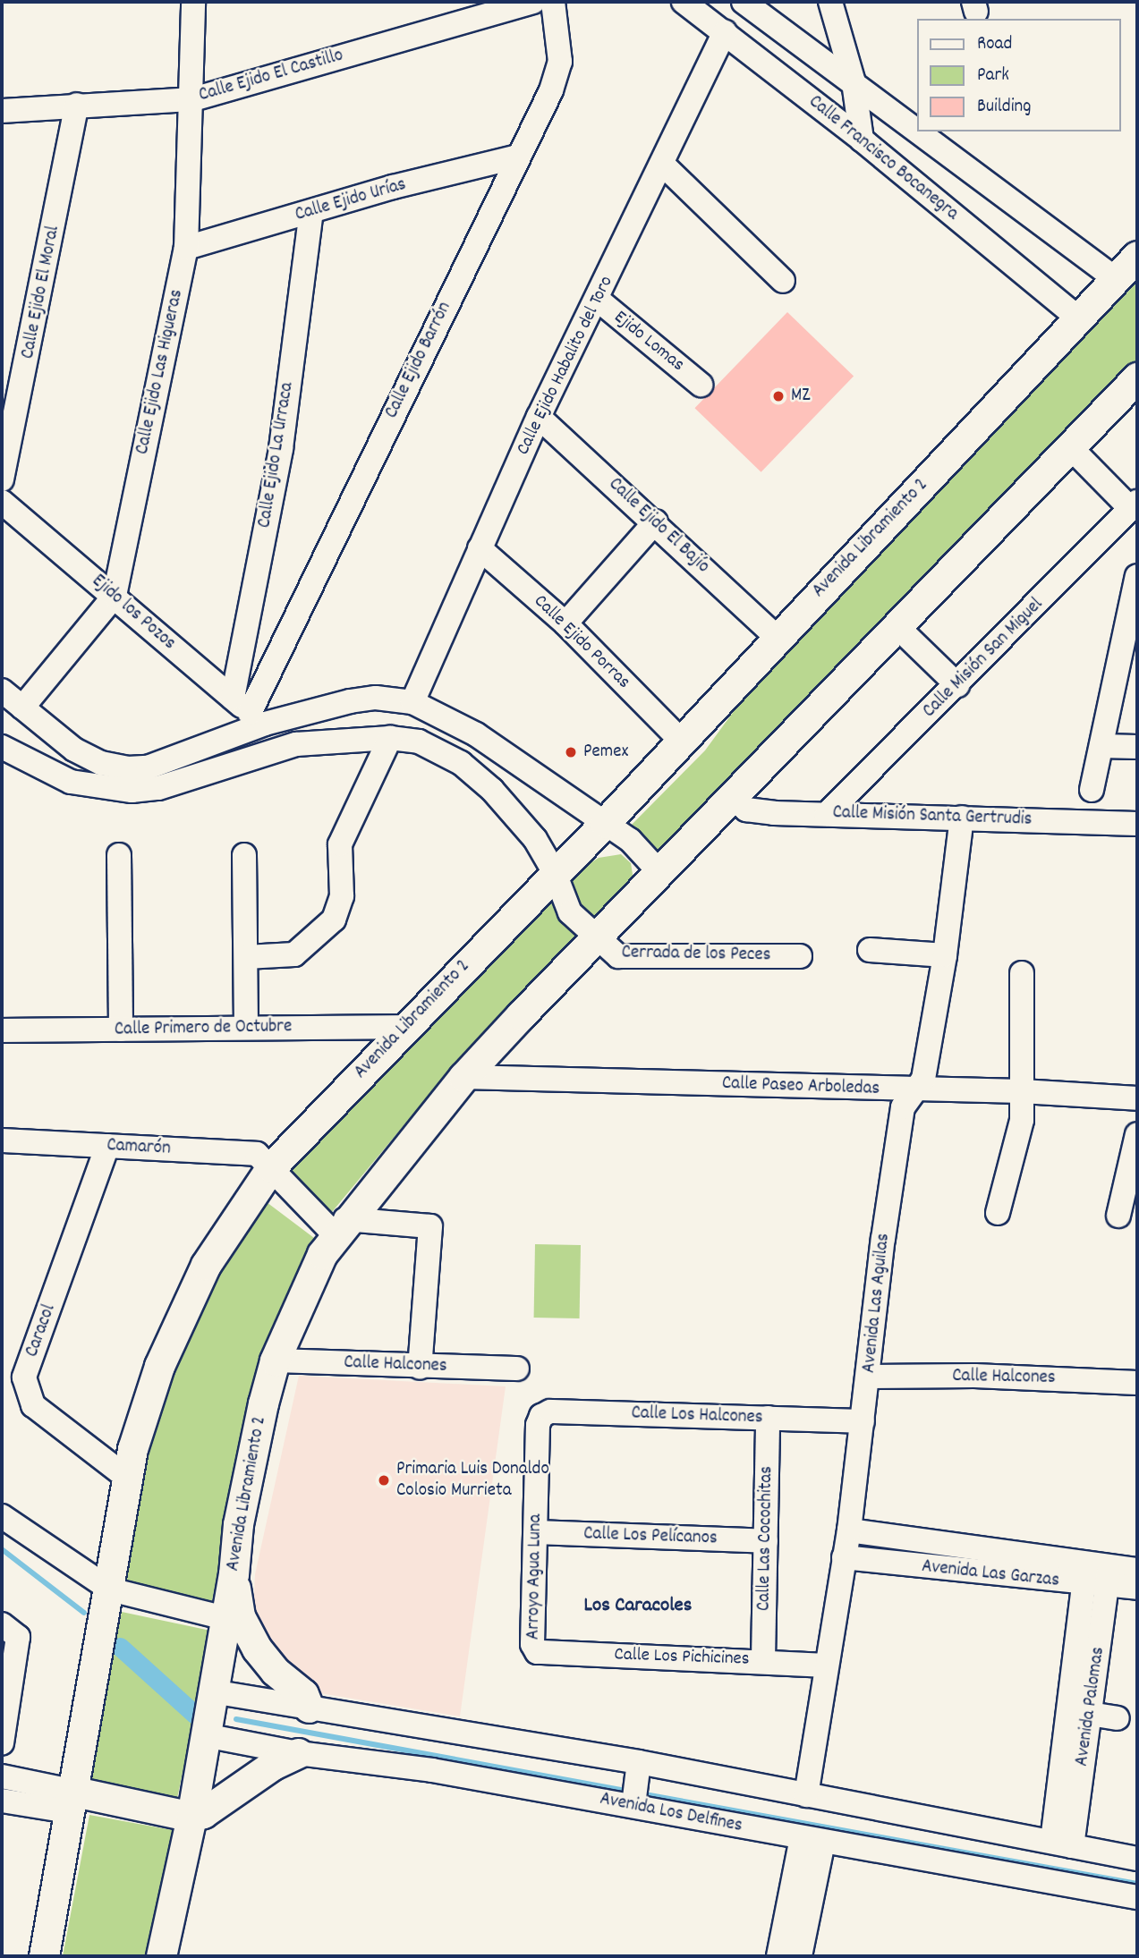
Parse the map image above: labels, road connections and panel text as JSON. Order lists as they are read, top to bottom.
{
  "streets": {
    "main road": ["Avenida Libramiento 2"],
    "street": [
      "Calle Ejido El Castillo",
      "Calle Francisco Bocanegra",
      "Calle Ejido Urías",
      "Calle Ejido El Moral",
      "Ejido Lomas",
      "Calle Ejido Barrón",
      "Calle Ejido Habalito del Toro",
      "Calle Ejido Las Higueras",
      "Calle Ejido La Urraca",
      "Calle Ejido El Bajío",
      "Ejido los Pozos",
      "Calle Ejido Porras",
      "Calle Misión San Miguel",
      "Calle Misión Santa Gertrudis",
      "Cerrada de los Peces",
      "Calle Primero de Octubre",
      "Calle Paseo Arboledas",
      "Camarón",
      "Avenida Las Aguilas",
      "Caracol",
      "Calle Halcones",
      "Calle Los Halcones",
      "Calle Los Pelícanos",
      "Calle Las Cocochitas",
      "Avenida Las Garzas",
      "Arroyo Agua Luna",
      "Calle Los Pichicines",
      "Avenida Palomas",
      "Avenida Los Delfines"
    ]
  },
  "crossings": [
    ["Calle Ejido El Castillo", "Calle Ejido El Moral"],
    ["Calle Ejido El Castillo", "Calle Ejido Las Higueras"],
    ["Calle Francisco Bocanegra", "Calle Ejido Habalito del Toro"],
    ["Calle Francisco Bocanegra", "Avenida Libramiento 2"],
    ["Calle Ejido Urías", "Calle Ejido Barrón"],
    ["Calle Ejido Urías", "Calle Ejido Las Higueras"],
    ["Calle Ejido Urías", "Calle Ejido La Urraca"],
    ["Ejido Lomas", "Calle Ejido Habalito del Toro"],
    ["Calle Ejido Barrón", "Calle Ejido La Urraca"],
    ["Calle Ejido Barrón", "Ejido los Pozos"],
    ["Calle Ejido Habalito del Toro", "Calle Ejido El Bajío"],
    ["Calle Ejido Habalito del Toro", "Calle Ejido Porras"],
    ["Calle Ejido Las Higueras", "Ejido los Pozos"],
    ["Calle Ejido La Urraca", "Ejido los Pozos"],
    ["Calle Ejido El Bajío", "Avenida Libramiento 2"],
    ["Avenida Libramiento 2", "Calle Ejido Porras"],
    ["Avenida Libramiento 2", "Calle Misión Santa Gertrudis"],
    ["Avenida Libramiento 2", "Cerrada de los Peces"],
    ["Avenida Libramiento 2", "Calle Primero de Octubre"],
    ["Avenida Libramiento 2", "Calle Paseo Arboledas"],
    ["Avenida Libramiento 2", "Camarón"],
    ["Avenida Libramiento 2", "Caracol"],
    ["Avenida Libramiento 2", "Calle Halcones"],
    ["Avenida Libramiento 2", "Avenida Los Delfines"],
    ["Calle Misión San Miguel", "Calle Misión Santa Gertrudis"],
    ["Calle Misión Santa Gertrudis", "Avenida Las Aguilas"],
    ["Calle Paseo Arboledas", "Avenida Las Aguilas"],
    ["Camarón", "Caracol"],
    ["Avenida Las Aguilas", "Calle Halcones"],
    ["Avenida Las Aguilas", "Calle Los Halcones"],
    ["Avenida Las Aguilas", "Avenida Las Garzas"],
    ["Avenida Las Aguilas", "Calle Los Pichicines"],
    ["Calle Los Halcones", "Calle Las Cocochitas"],
    ["Calle Los Halcones", "Arroyo Agua Luna"],
    ["Calle Los Pelícanos", "Calle Las Cocochitas"],
    ["Calle Los Pelícanos", "Arroyo Agua Luna"],
    ["Calle Las Cocochitas", "Calle Los Pichicines"],
    ["Avenida Las Garzas", "Avenida Palomas"],
    ["Arroyo Agua Luna", "Calle Los Pichicines"]
  ],
  "districts": ["Los Caracoles"],
  "places": ["MZ", "Pemex", "Primaria Luis Donaldo Colosio Murrieta"],
  "legend": ["Road", "Park", "Building"]
}
